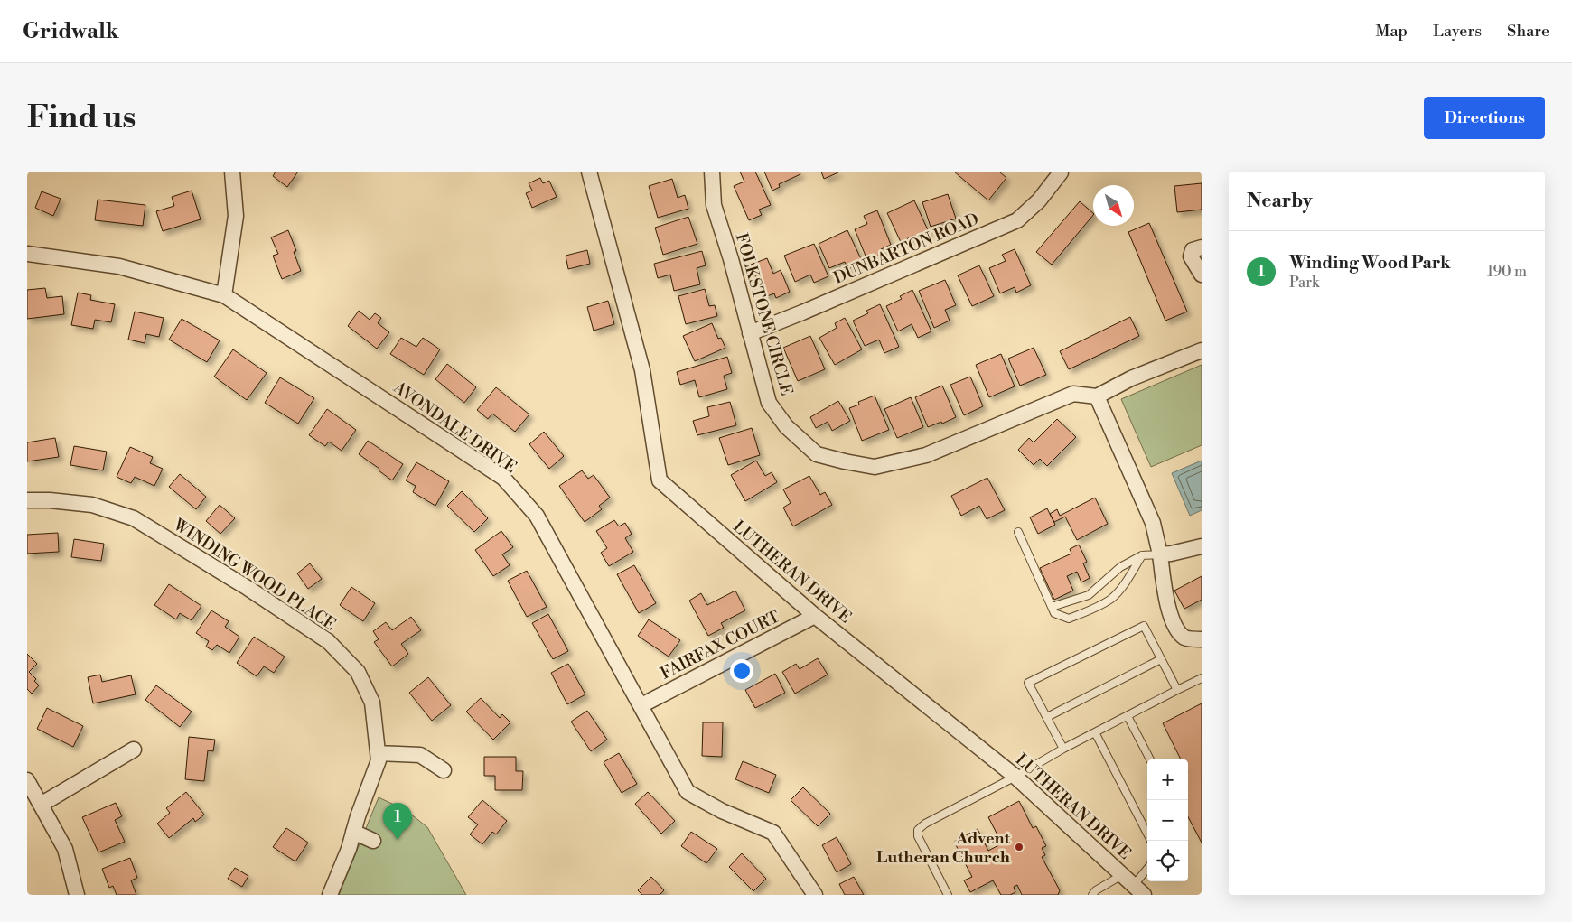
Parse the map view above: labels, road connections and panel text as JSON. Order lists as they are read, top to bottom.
{
  "streets": {
    "street": [
      "DUNBARTON ROAD",
      "FOLKSTONE CIRCLE",
      "AVONDALE DRIVE",
      "LUTHERAN DRIVE",
      "WINDING WOOD PLACE",
      "FAIRFAX COURT"
    ]
  },
  "crossings": [
    ["DUNBARTON ROAD", "FOLKSTONE CIRCLE"],
    ["AVONDALE DRIVE", "FAIRFAX COURT"],
    ["LUTHERAN DRIVE", "FAIRFAX COURT"]
  ],
  "places": ["Advent Lutheran Church"],
  "north": "bottom right",
  "page": {
    "header": "Gridwalk",
    "nav": ["Map", "Layers", "Share"],
    "buttons": "Directions",
    "title": "Find us",
    "heading": "Nearby",
    "list": [
      {
        "mark": "1",
        "name": "Winding Wood Park",
        "note": "Park",
        "value": "190 m"
      }
    ],
    "map_buttons": ["+", "−"],
    "pins": "1"
  }
}
